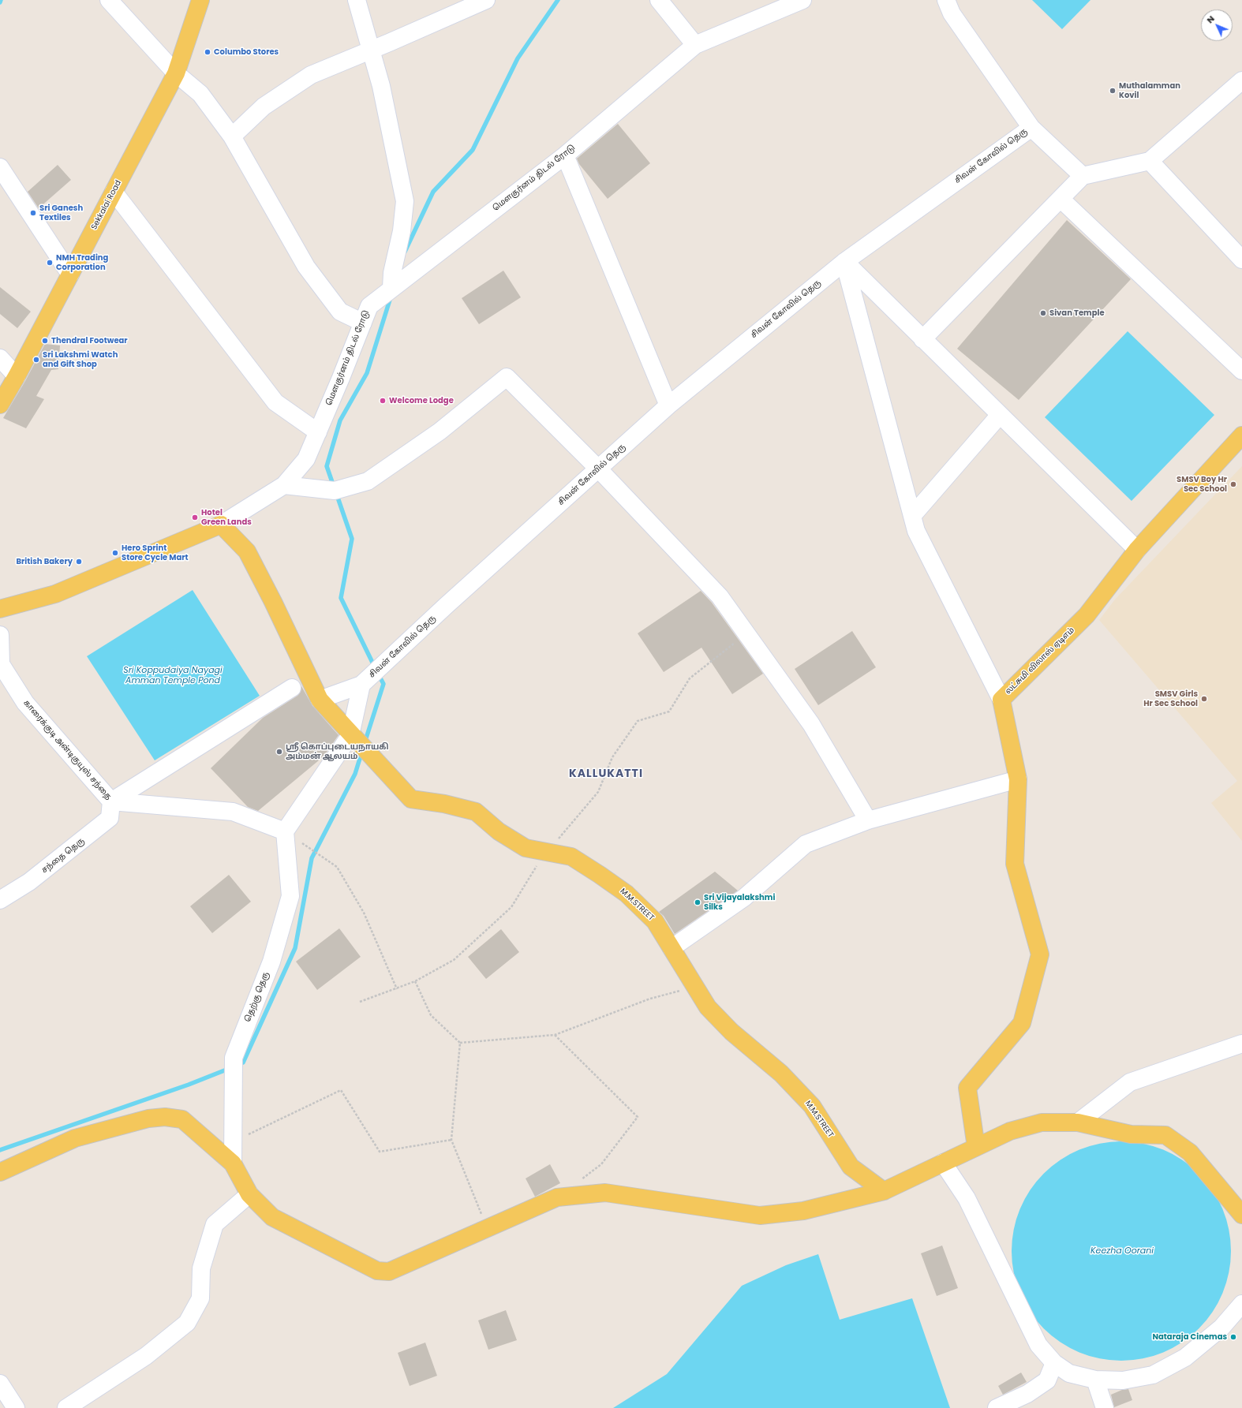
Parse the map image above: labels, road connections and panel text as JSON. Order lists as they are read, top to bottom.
{
  "streets": {
    "main road": [
      "மௌகுர்னம் திடல் ரோடு",
      "Sekkalai Road",
      "லட்சுமி விலாஸ் ஏடிஎம்",
      "M.M.STREET"
    ],
    "street": [
      "சிவன் கோவில் தெரு",
      "காரைக்குடி அன்டிகுயுஸ் சந்தை",
      "சந்தை தெரு",
      "தெற்கு தெரு"
    ]
  },
  "crossings": [
    ["காரைக்குடி அன்டிகுயுஸ் சந்தை", "சந்தை தெரு"],
    ["காரைக்குடி அன்டிகுயுஸ் சந்தை", "தெற்கு தெரு"]
  ],
  "districts": ["KALLUKATTI"],
  "water": ["Sri Koppudaiya Nayagi Amman Temple Pond", "Keezha Oorani"],
  "places": [
    "Columbo Stores",
    "Muthalamman Kovil",
    "Sri Ganesh Textiles",
    "NMH Trading Corporation",
    "Sivan Temple",
    "Thendral Footwear",
    "Sri Lakshmi Watch and Gift Shop",
    "Welcome Lodge",
    "SMSV Boy Hr Sec School",
    "Hotel Green Lands",
    "Hero Sprint Store Cycle Mart",
    "British Bakery",
    "SMSV Girls Hr Sec School",
    "ஸ்ரீ கொப்புடையநாயகி அம்மன் ஆலயம்",
    "Sri Vijayalakshmi Silks",
    "Nataraja Cinemas"
  ],
  "north": "top left"
}
